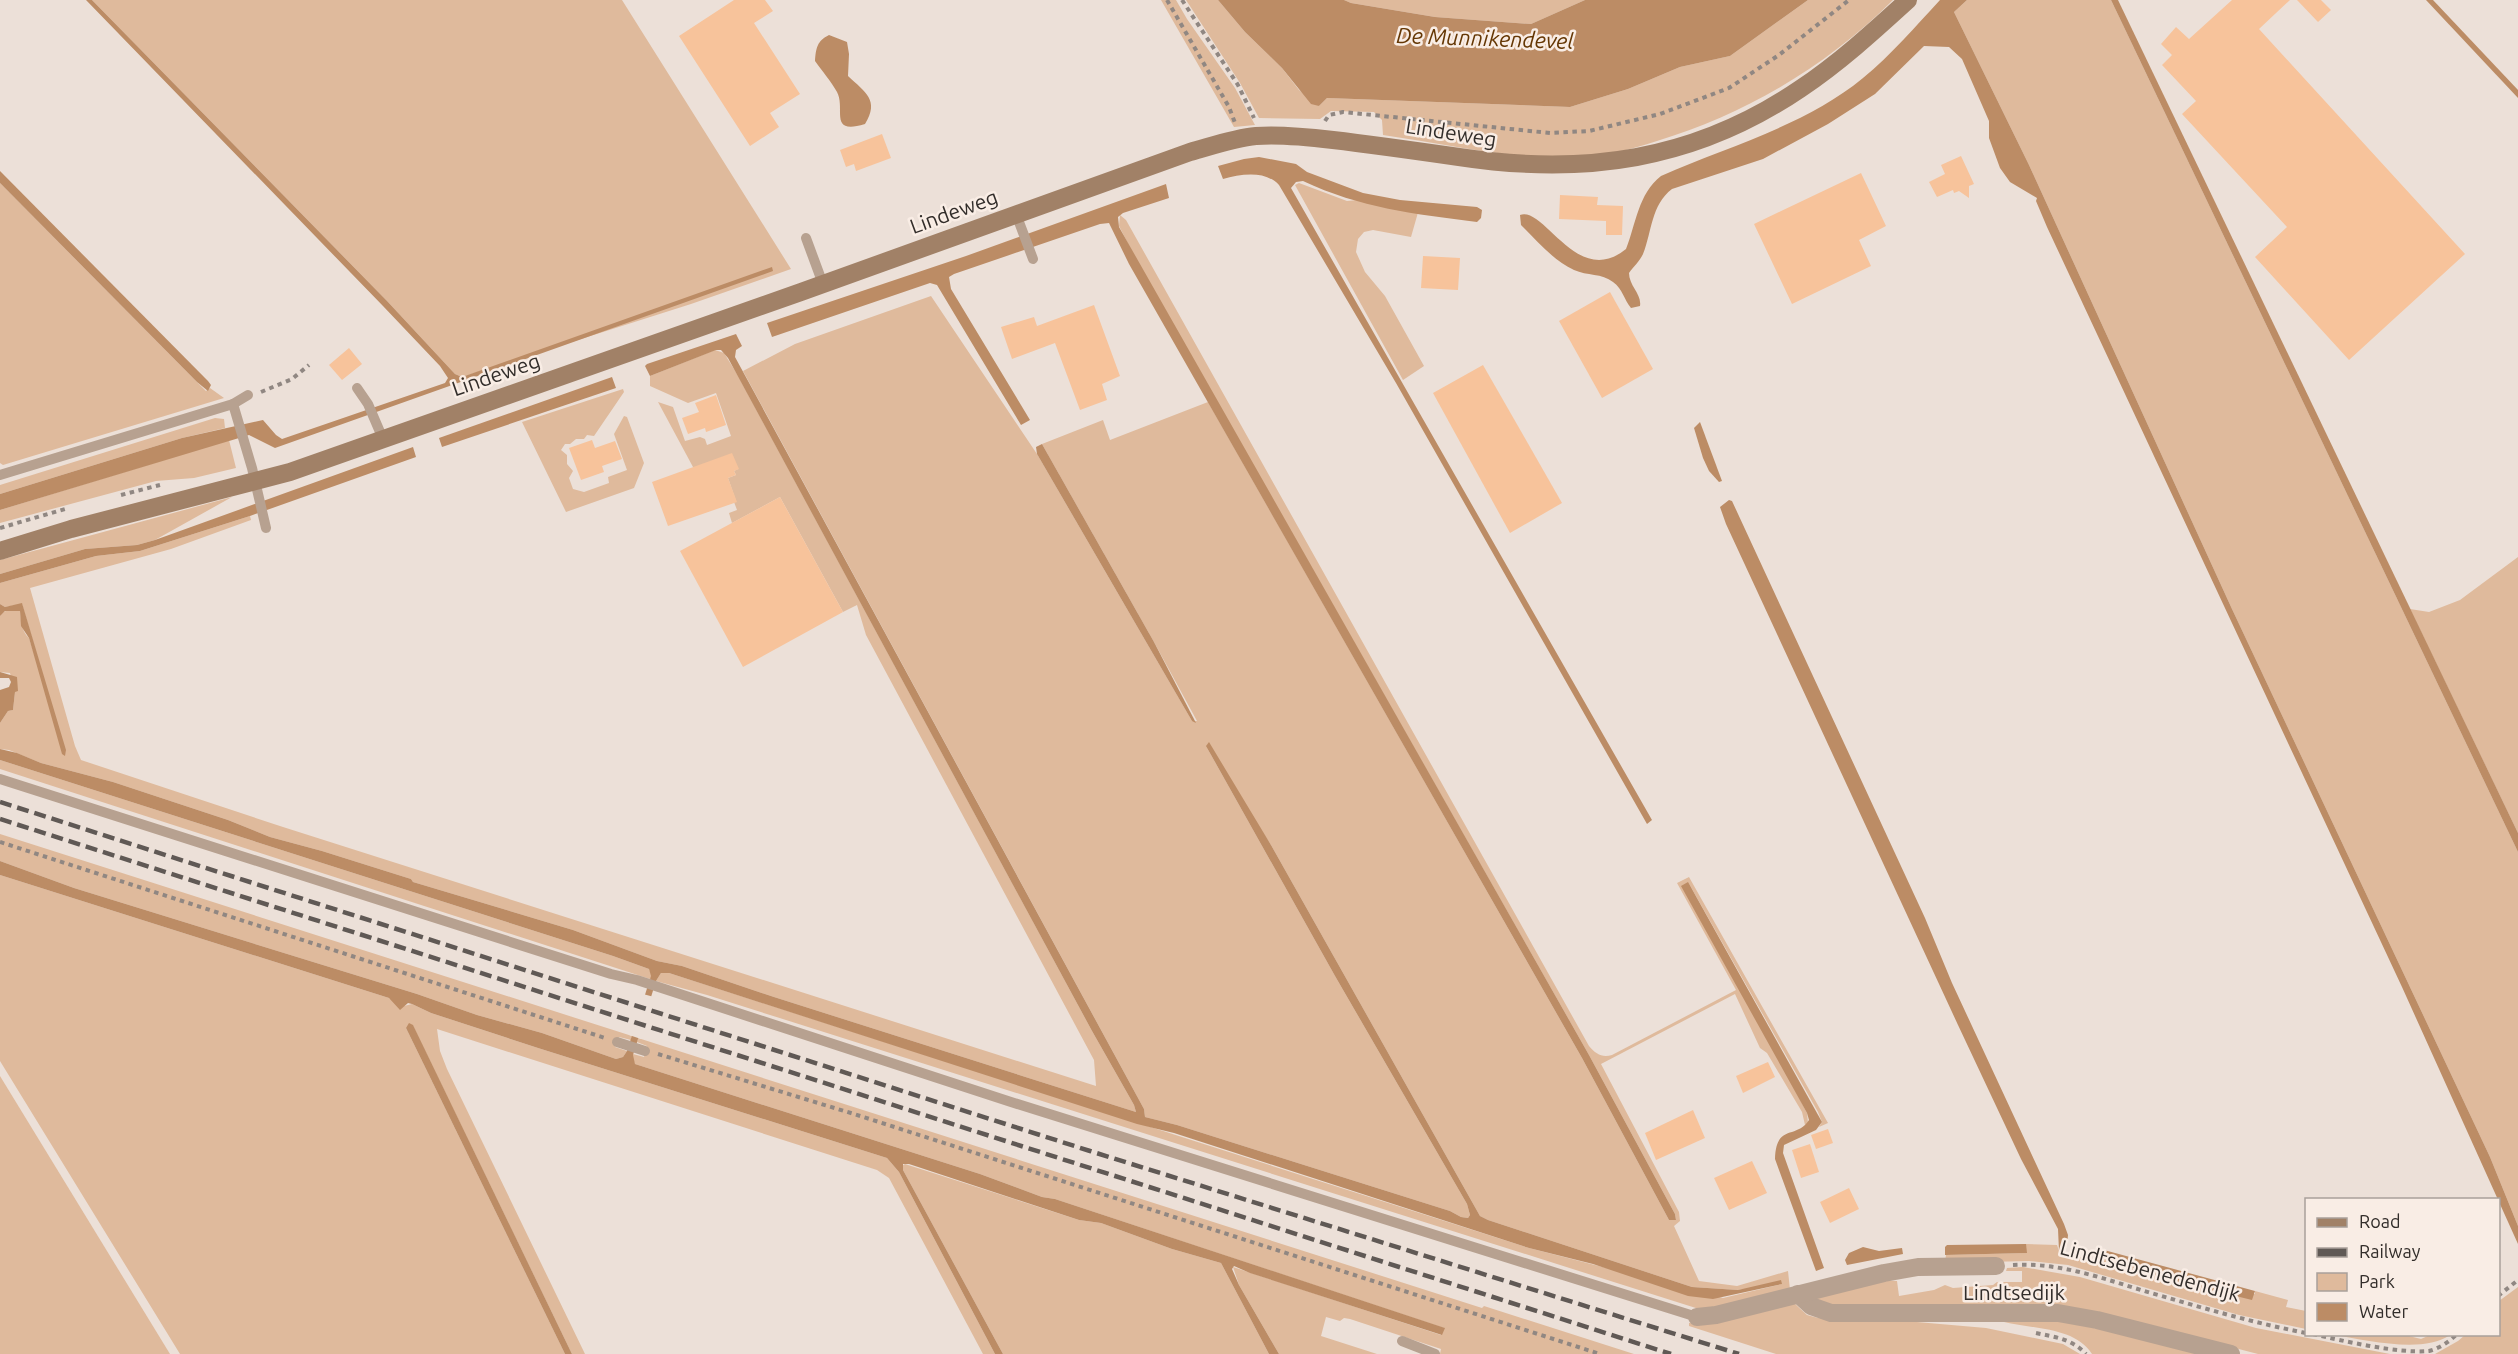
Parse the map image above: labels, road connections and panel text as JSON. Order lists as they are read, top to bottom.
{
  "streets": {
    "main road": ["Lindeweg"],
    "street": ["Lindtsedijk"],
    "path": ["Lindtsebenedendijk"]
  },
  "water": ["De Munnikendevel"],
  "legend": [
    "Road",
    "Railway",
    "Park",
    "Water"
  ]
}
